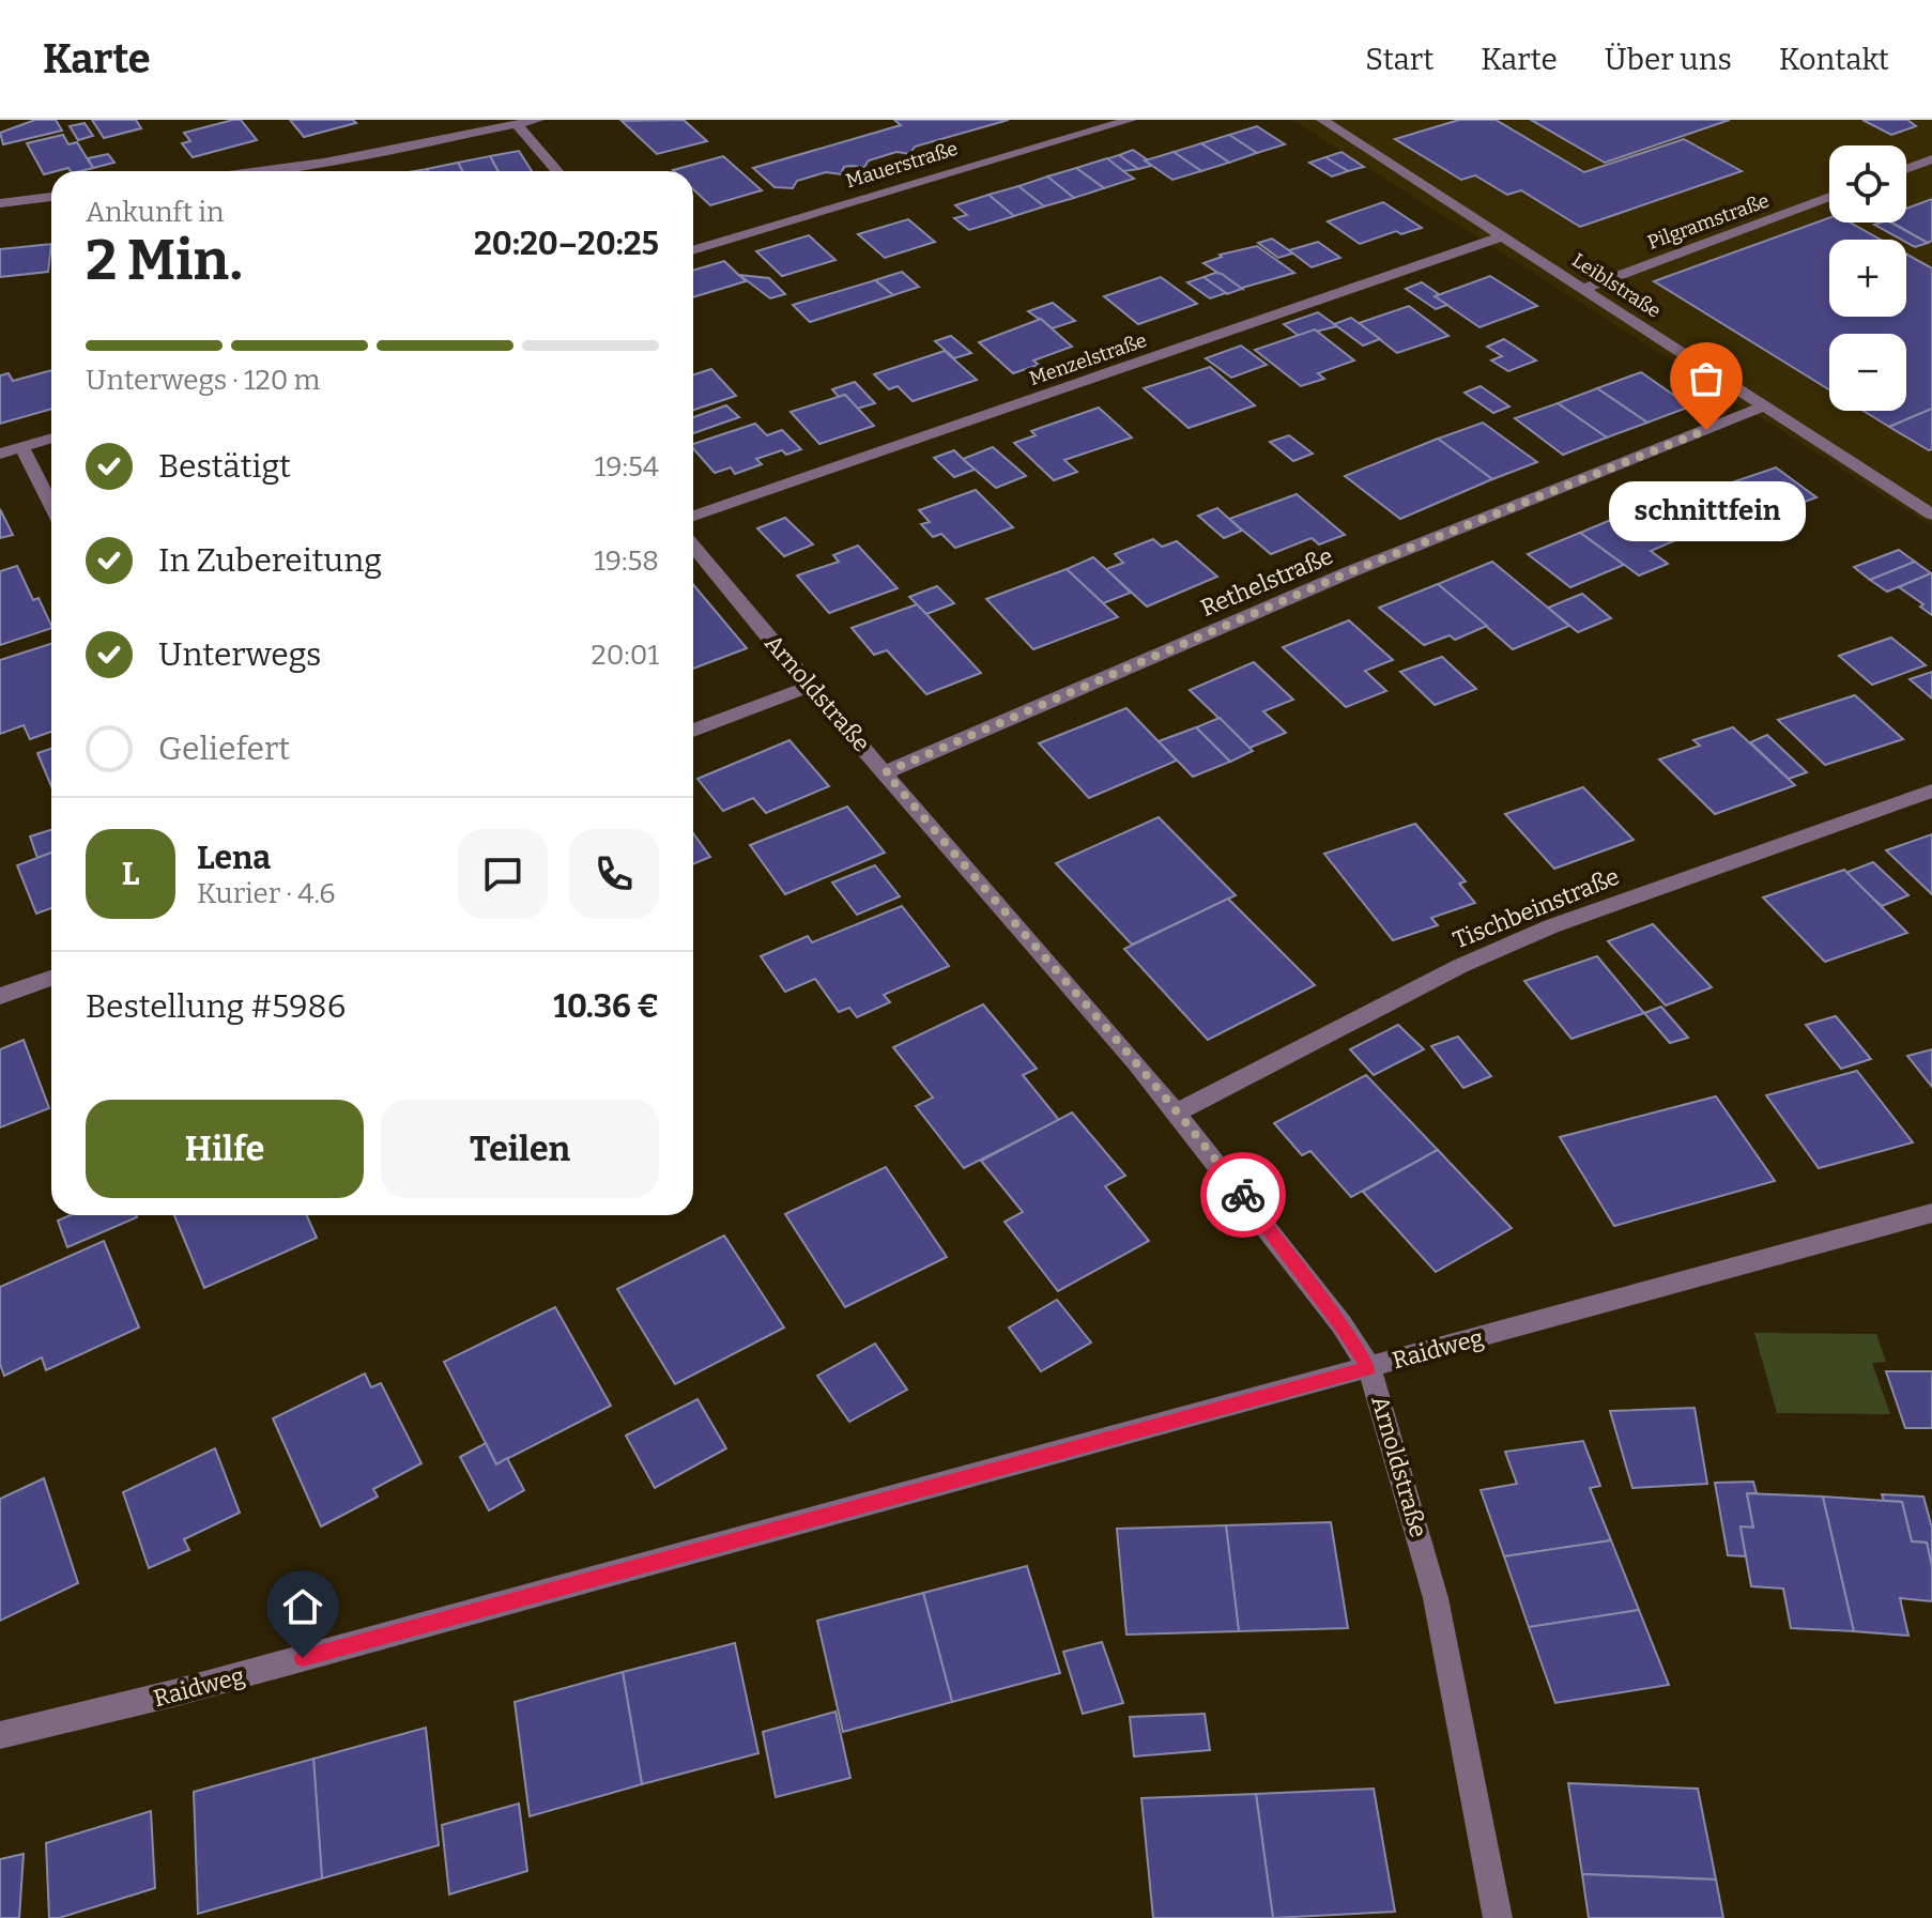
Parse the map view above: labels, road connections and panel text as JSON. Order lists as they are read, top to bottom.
{
  "streets": {
    "street": [
      "Mauerstraße",
      "Pilgramstraße",
      "Leiblstraße",
      "Menzelstraße",
      "Rethelstraße",
      "Arnoldstraße",
      "Tischbeinstraße",
      "Raidweg"
    ]
  },
  "crossings": [
    ["Pilgramstraße", "Leiblstraße"],
    ["Leiblstraße", "Menzelstraße"],
    ["Leiblstraße", "Rethelstraße"],
    ["Rethelstraße", "Arnoldstraße"],
    ["Arnoldstraße", "Tischbeinstraße"],
    ["Arnoldstraße", "Raidweg"]
  ],
  "places": ["schnittfein"],
  "page": {
    "header": "Karte",
    "nav": [
      "Start",
      "Karte",
      "Über uns",
      "Kontakt"
    ],
    "map_buttons": ["+", "−"],
    "heading": ["2 Min.", "Ankunft in", "20:20–20:25"],
    "panel": [
      "Lena",
      "Kurier · 4.6",
      "Bestellung #5986",
      "10.36 €"
    ],
    "bar": "Unterwegs · 120 m",
    "list": [
      ["Bestätigt", "19:54"],
      ["In Zubereitung", "19:58"],
      ["Unterwegs", "20:01"],
      "Geliefert"
    ],
    "bubble": "schnittfein",
    "round": "L",
    "buttons": ["Hilfe", "Teilen"]
  }
}
